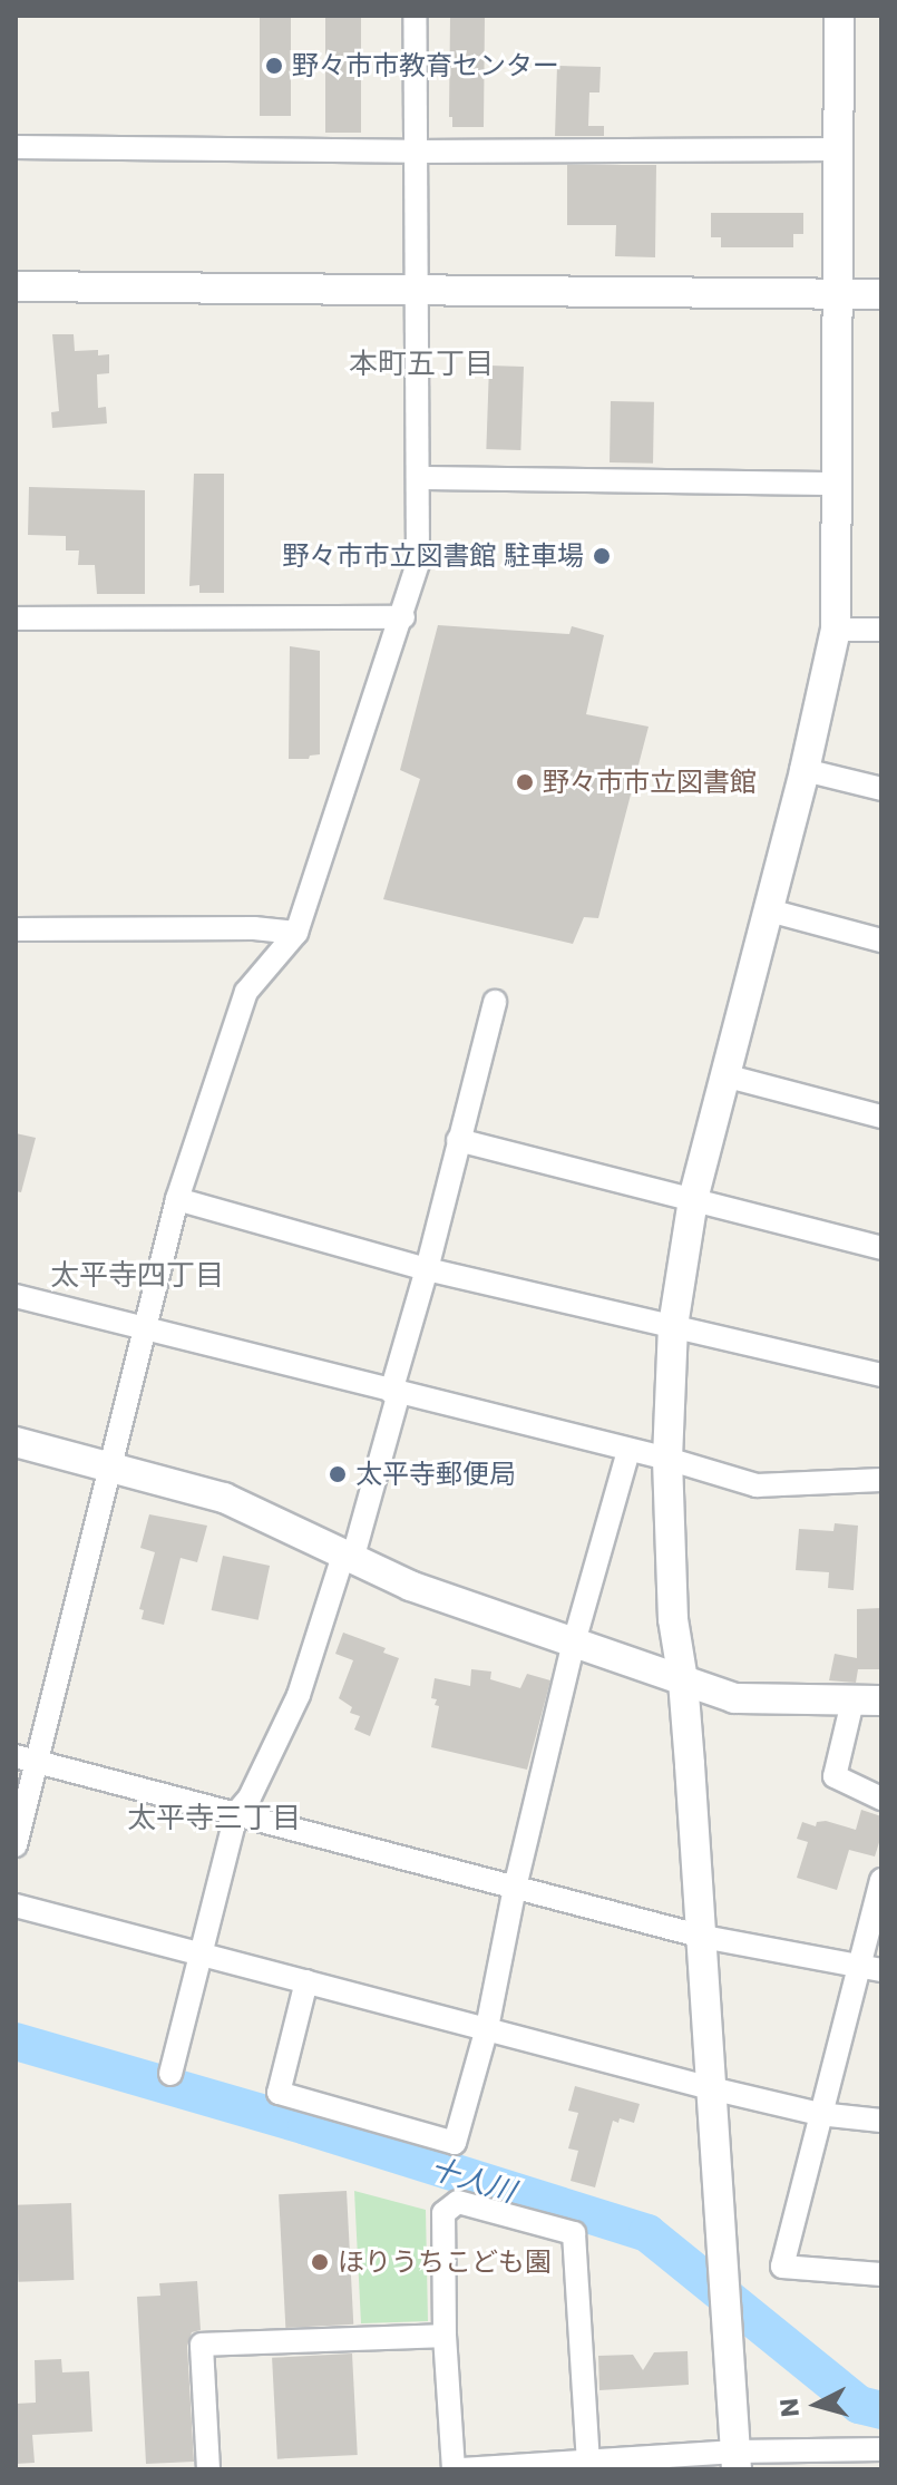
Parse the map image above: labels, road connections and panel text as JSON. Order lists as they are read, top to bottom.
{
  "districts": ["本町五丁目", "太平寺四丁目", "太平寺三丁目"],
  "water": ["十人川"],
  "places": [
    "野々市市教育センター",
    "野々市市立図書館 駐車場",
    "野々市市立図書館",
    "太平寺郵便局",
    "ほりうちこども園"
  ],
  "north": "left"
}
